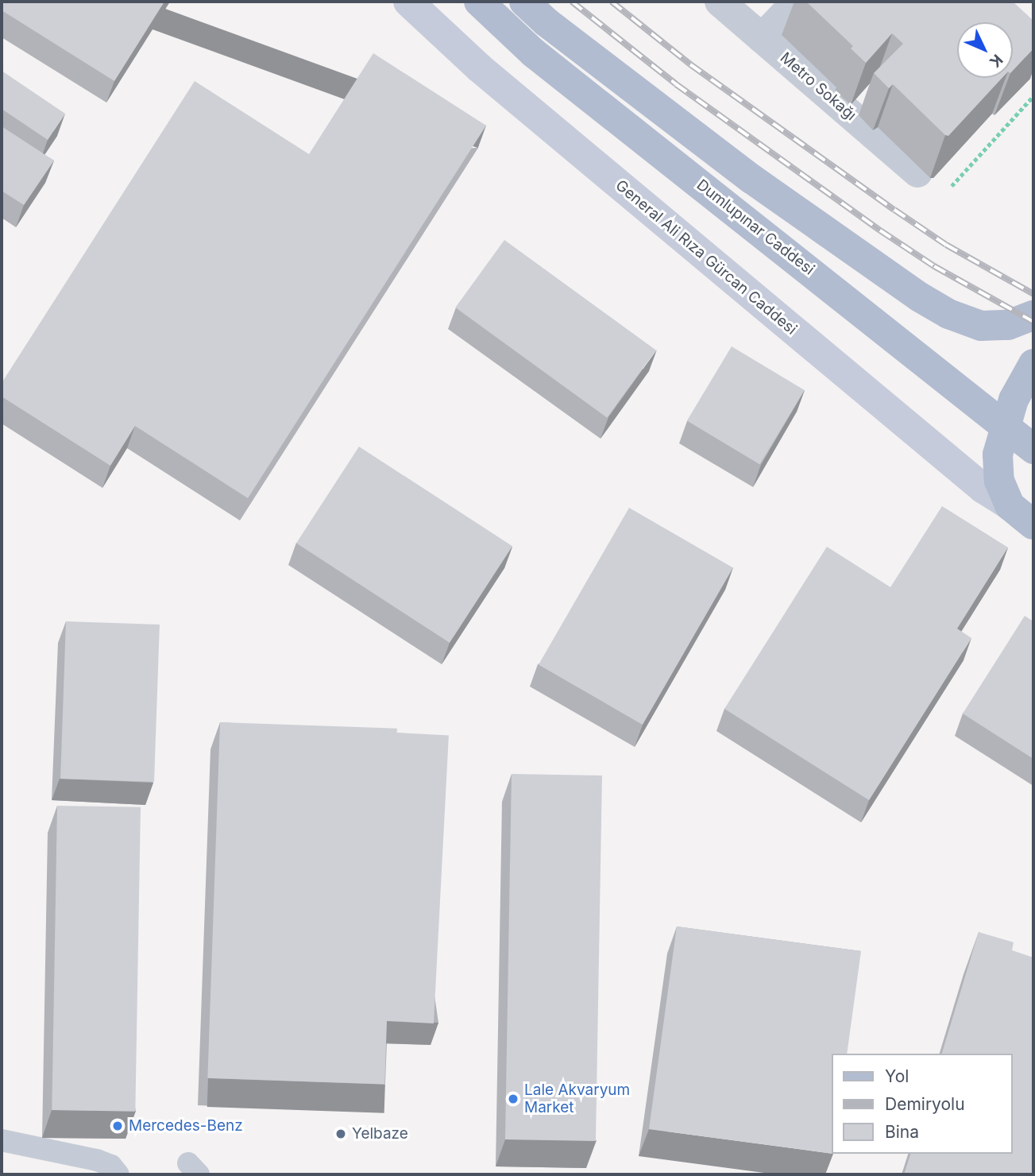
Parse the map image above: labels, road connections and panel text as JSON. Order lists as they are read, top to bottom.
{
  "streets": {
    "main road": ["Dumlupınar Caddesi", "General Ali Rıza Gürcan Caddesi"],
    "street": ["Metro Sokağı"]
  },
  "places": ["Lale Akvaryum Market", "Mercedes-Benz", "Yelbaze"],
  "legend": ["Yol", "Demiryolu", "Bina"],
  "north": "bottom right"
}
